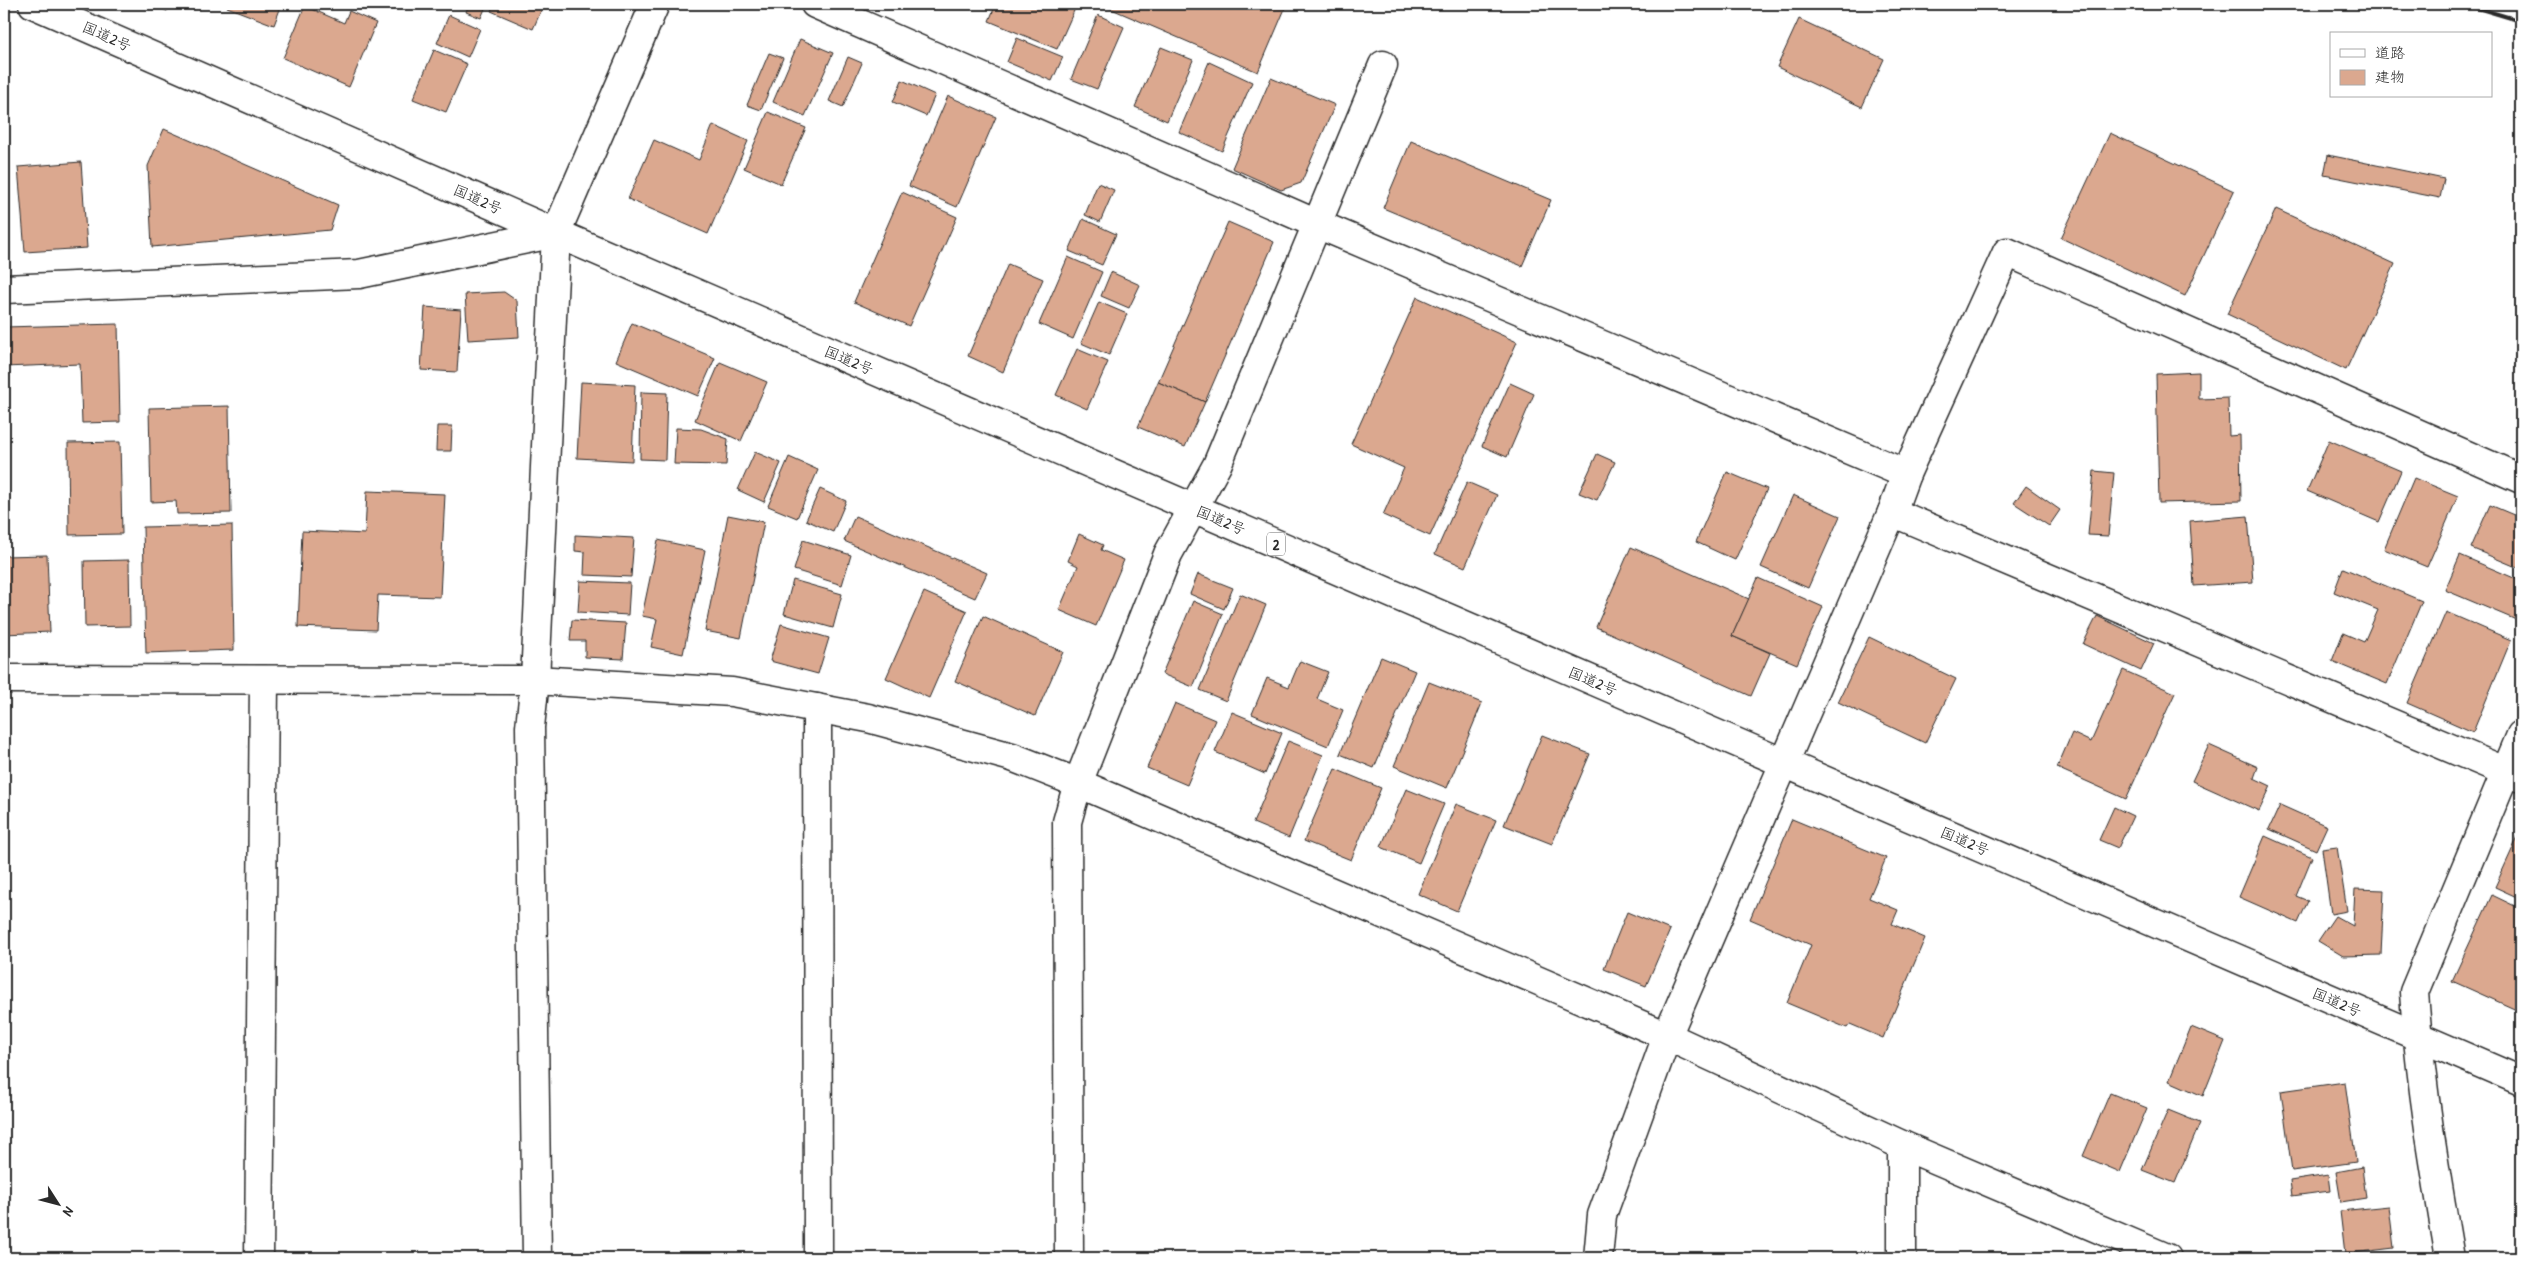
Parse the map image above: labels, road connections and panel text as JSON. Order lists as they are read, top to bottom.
{
  "streets": {
    "main road": ["国道2号", "2"]
  },
  "legend": ["道路", "建物"],
  "north": "bottom right"
}
